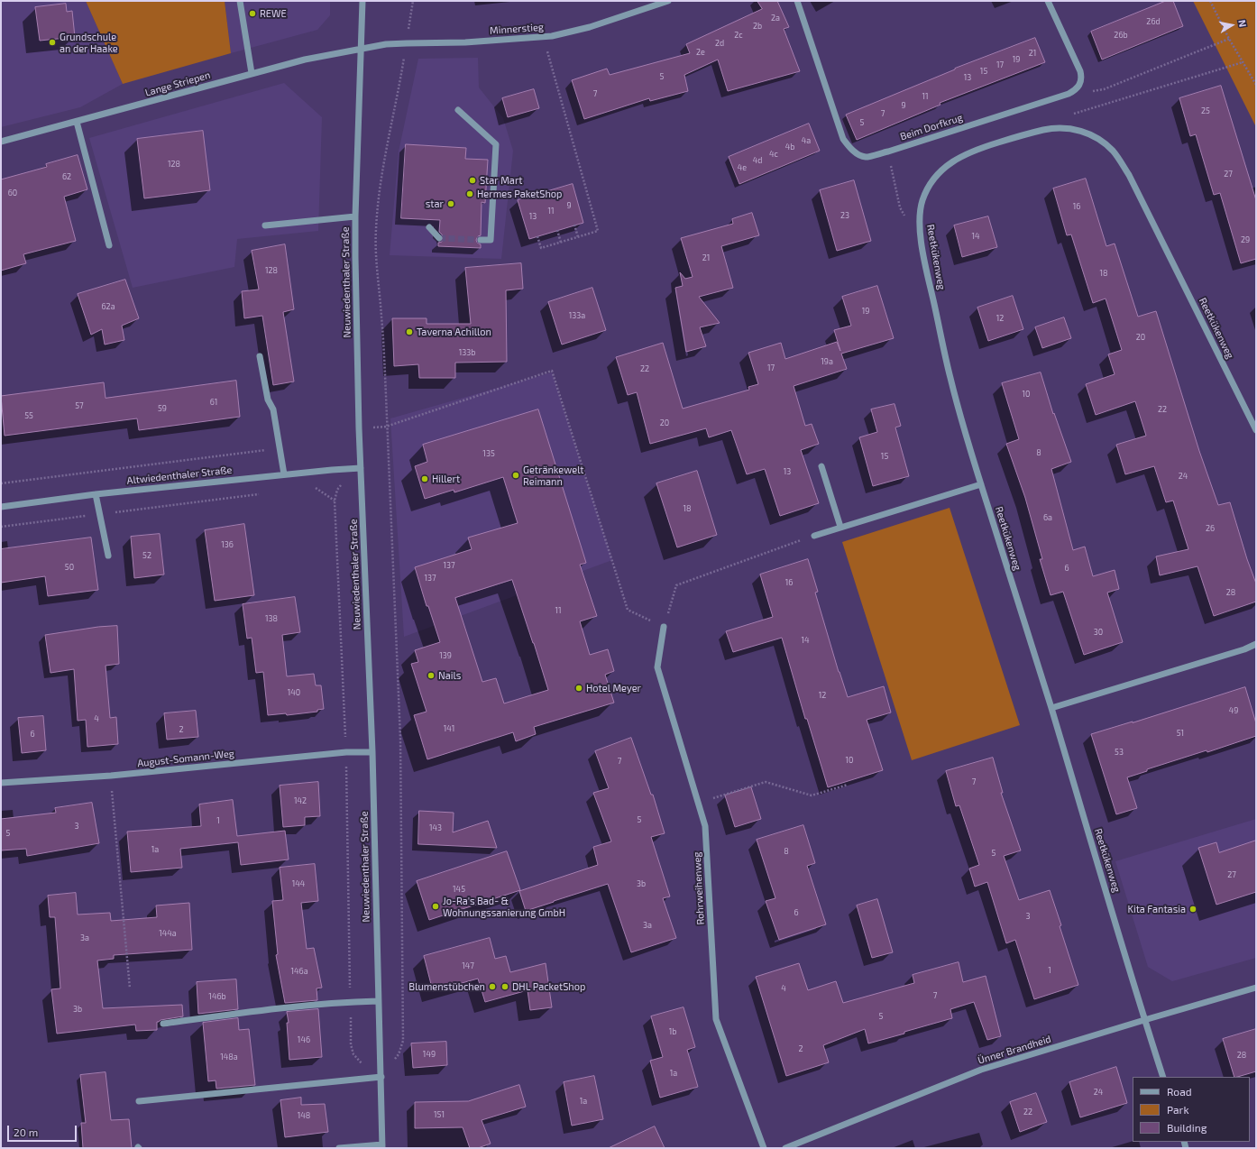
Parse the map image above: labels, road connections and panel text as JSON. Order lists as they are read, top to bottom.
{
  "streets": {
    "street": [
      "Minnerstieg",
      "Lange Striepen",
      "Beim Dorfkrug",
      "Reetkükenweg",
      "Neuwiedenthaler Straße",
      "Altwiedenthaler Straße",
      "August-Somann-Weg",
      "Rohrweihenweg",
      "Ünner Brandheid"
    ]
  },
  "crossings": [
    ["Minnerstieg", "Lange Striepen"],
    ["Minnerstieg", "Neuwiedenthaler Straße"],
    ["Lange Striepen", "Neuwiedenthaler Straße"],
    ["Reetkükenweg", "Ünner Brandheid"],
    ["Neuwiedenthaler Straße", "Altwiedenthaler Straße"],
    ["Neuwiedenthaler Straße", "August-Somann-Weg"]
  ],
  "places": [
    "REWE",
    "Grundschule an der Haake",
    "Star Mart",
    "Hermes PaketShop",
    "star",
    "Taverna Achillon",
    "Getränkewelt Reimann",
    "Hillert",
    "Nails",
    "Hotel Meyer",
    "Jo-Ra's Bad- & Wohnungssanierung GmbH",
    "Kita Fantasia",
    "Blumenstübchen",
    "DHL PacketShop"
  ],
  "house_numbers": [
    "2a",
    "26d",
    "2b",
    "2c",
    "26b",
    "2d",
    "2e",
    "21",
    "19",
    "17",
    "15",
    "5",
    "13",
    "7",
    "11",
    "9",
    "25",
    "7",
    "5",
    "4a",
    "4b",
    "4c",
    "4d",
    "128",
    "4e",
    "27",
    "62",
    "60",
    "9",
    "16",
    "11",
    "23",
    "13",
    "14",
    "29",
    "21",
    "128",
    "18",
    "62a",
    "19",
    "133a",
    "12",
    "20",
    "133b",
    "19a",
    "17",
    "22",
    "10",
    "61",
    "57",
    "59",
    "22",
    "55",
    "20",
    "8",
    "135",
    "15",
    "13",
    "24",
    "18",
    "6a",
    "26",
    "136",
    "52",
    "137",
    "50",
    "6",
    "137",
    "16",
    "28",
    "11",
    "138",
    "30",
    "14",
    "139",
    "140",
    "12",
    "49",
    "4",
    "141",
    "2",
    "51",
    "6",
    "53",
    "10",
    "7",
    "7",
    "142",
    "5",
    "1",
    "3",
    "143",
    "5",
    "1a",
    "8",
    "5",
    "27",
    "144",
    "3b",
    "145",
    "6",
    "3",
    "3a",
    "144a",
    "3a",
    "147",
    "1",
    "146a",
    "4",
    "7",
    "146b",
    "3b",
    "5",
    "1b",
    "146",
    "2",
    "149",
    "28",
    "148a",
    "1a",
    "24",
    "1a",
    "22",
    "151",
    "148"
  ],
  "legend": ["Road", "Park", "Building"],
  "scale_bar": "20 m",
  "north": "right"
}
